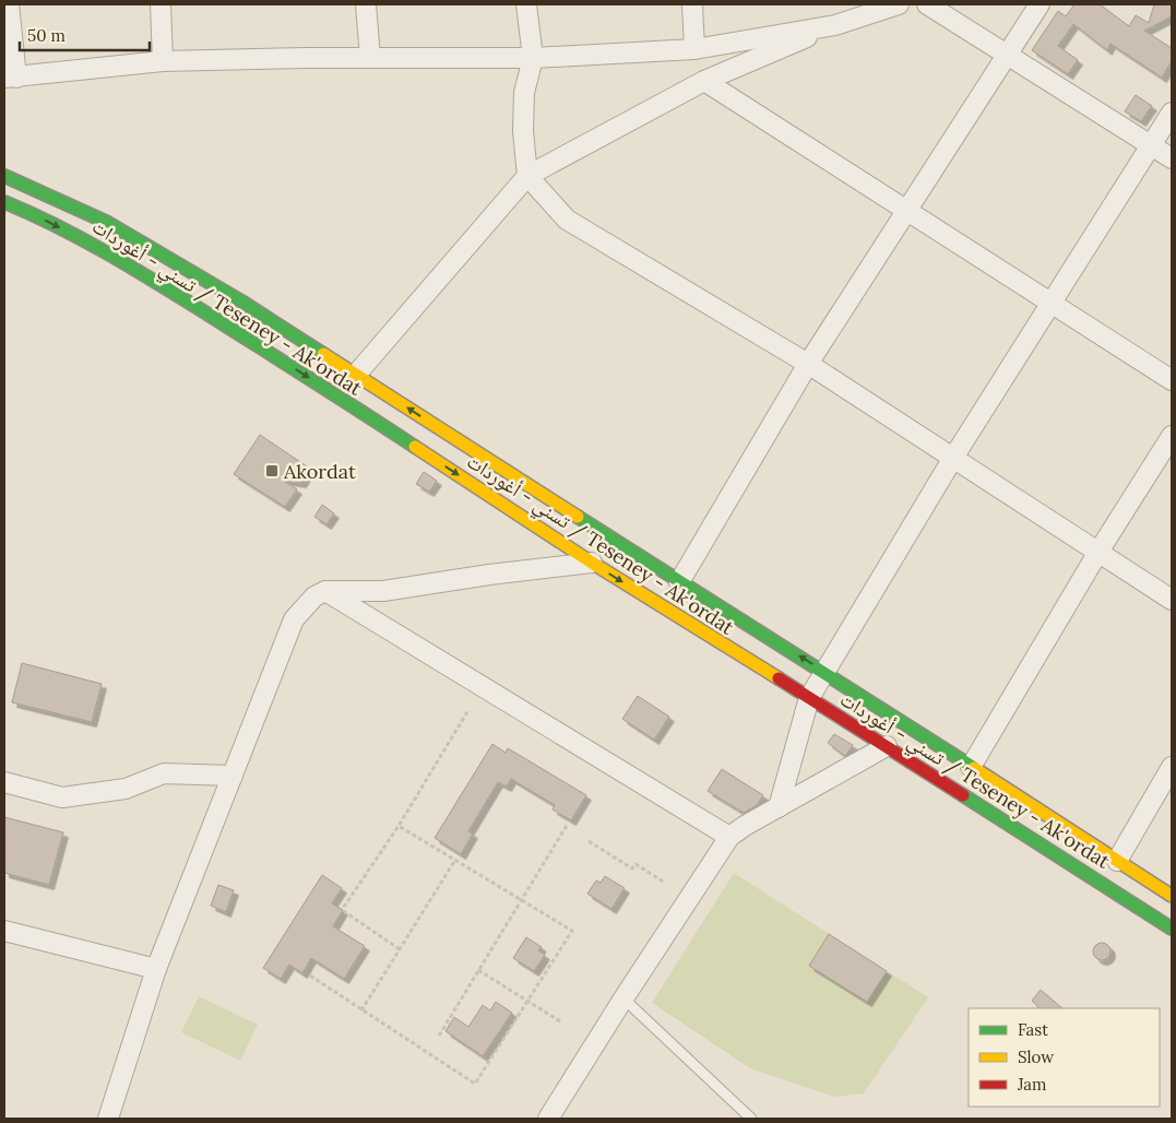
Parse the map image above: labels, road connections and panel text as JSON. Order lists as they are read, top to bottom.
{
  "streets": {
    "main road": ["تسني - أغوردات / Teseney - Ak'ordat"]
  },
  "places": {
    "transit": ["Akordat"]
  },
  "legend": ["Fast", "Slow", "Jam"],
  "scale_bar": "50 m"
}
